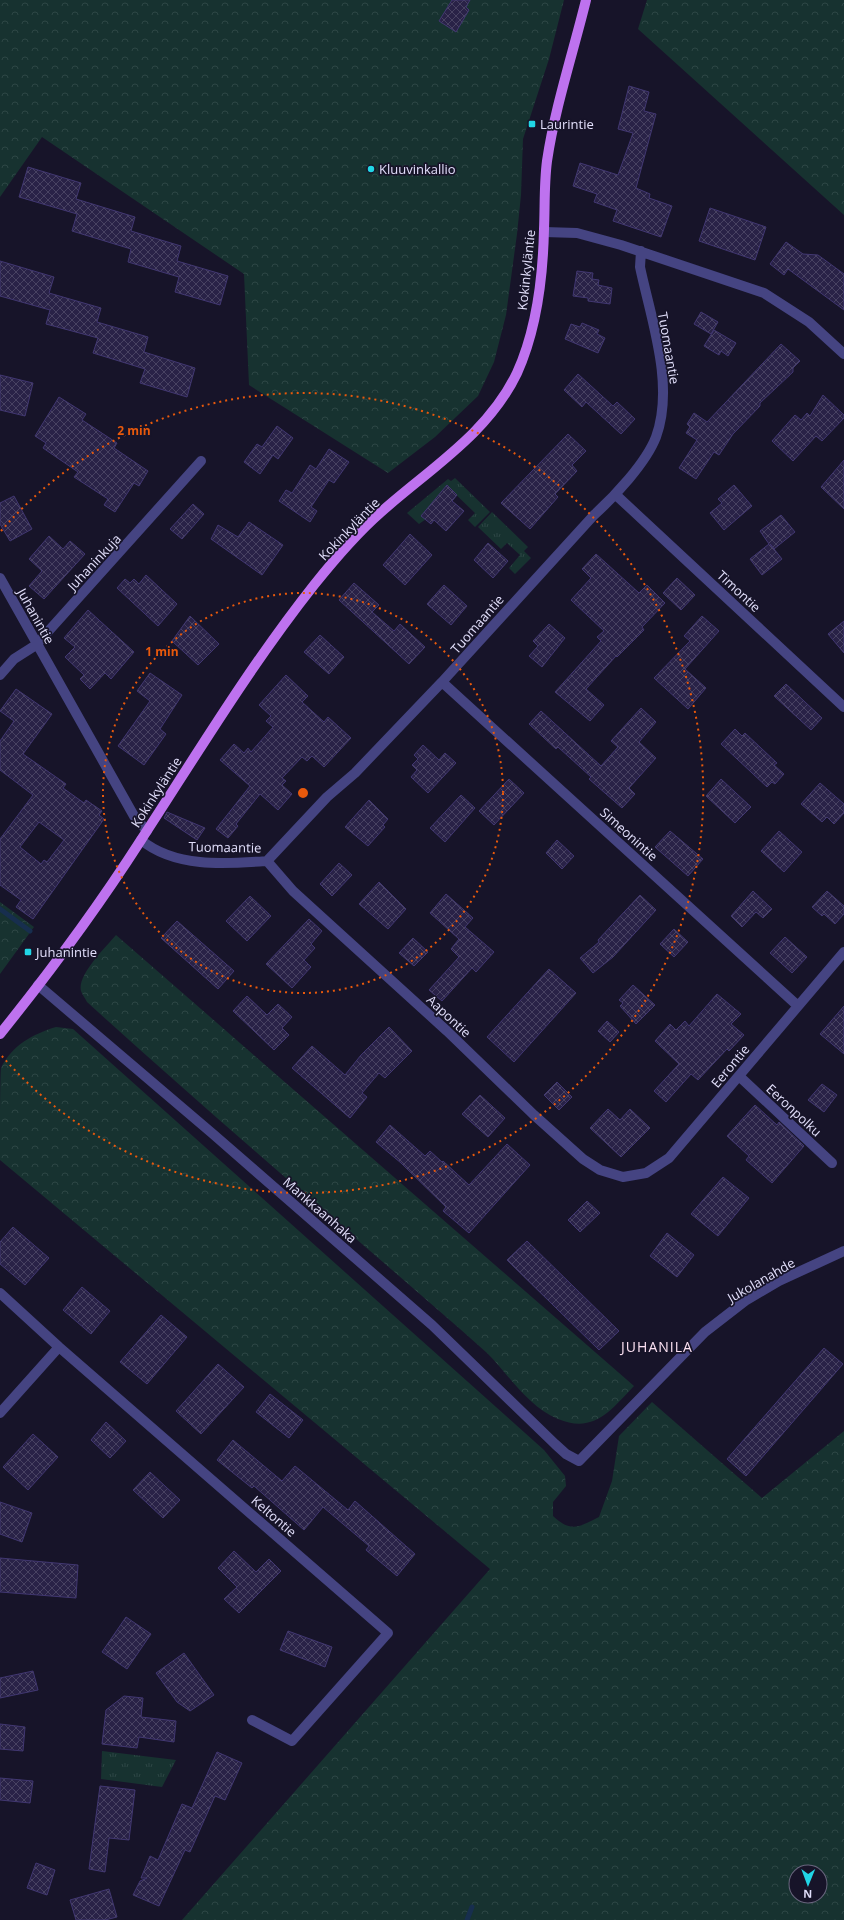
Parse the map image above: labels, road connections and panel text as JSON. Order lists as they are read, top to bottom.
{
  "streets": {
    "main road": ["Kokinkyläntie"],
    "street": [
      "Tuomaantie",
      "Juhaninkuja",
      "Timontie",
      "Juhanintie",
      "Simeonintie",
      "Aapontie",
      "Eerontie",
      "Eeronpolku",
      "Mankkaanhaka",
      "Jukolanahde",
      "Keltontie"
    ]
  },
  "crossings": [
    ["Kokinkyläntie", "Tuomaantie"],
    ["Kokinkyläntie", "Juhanintie"],
    ["Kokinkyläntie", "Mankkaanhaka"],
    ["Tuomaantie", "Timontie"],
    ["Tuomaantie", "Simeonintie"],
    ["Tuomaantie", "Aapontie"],
    ["Juhaninkuja", "Juhanintie"],
    ["Simeonintie", "Eerontie"],
    ["Aapontie", "Eerontie"],
    ["Eerontie", "Eeronpolku"],
    ["Mankkaanhaka", "Jukolanahde"]
  ],
  "districts": ["JUHANILA"],
  "places": {
    "transit": ["Laurintie", "Juhanintie"],
    "other": ["Kluuvinkallio"]
  },
  "north": "bottom",
  "rings": ["2 min", "1 min"]
}
